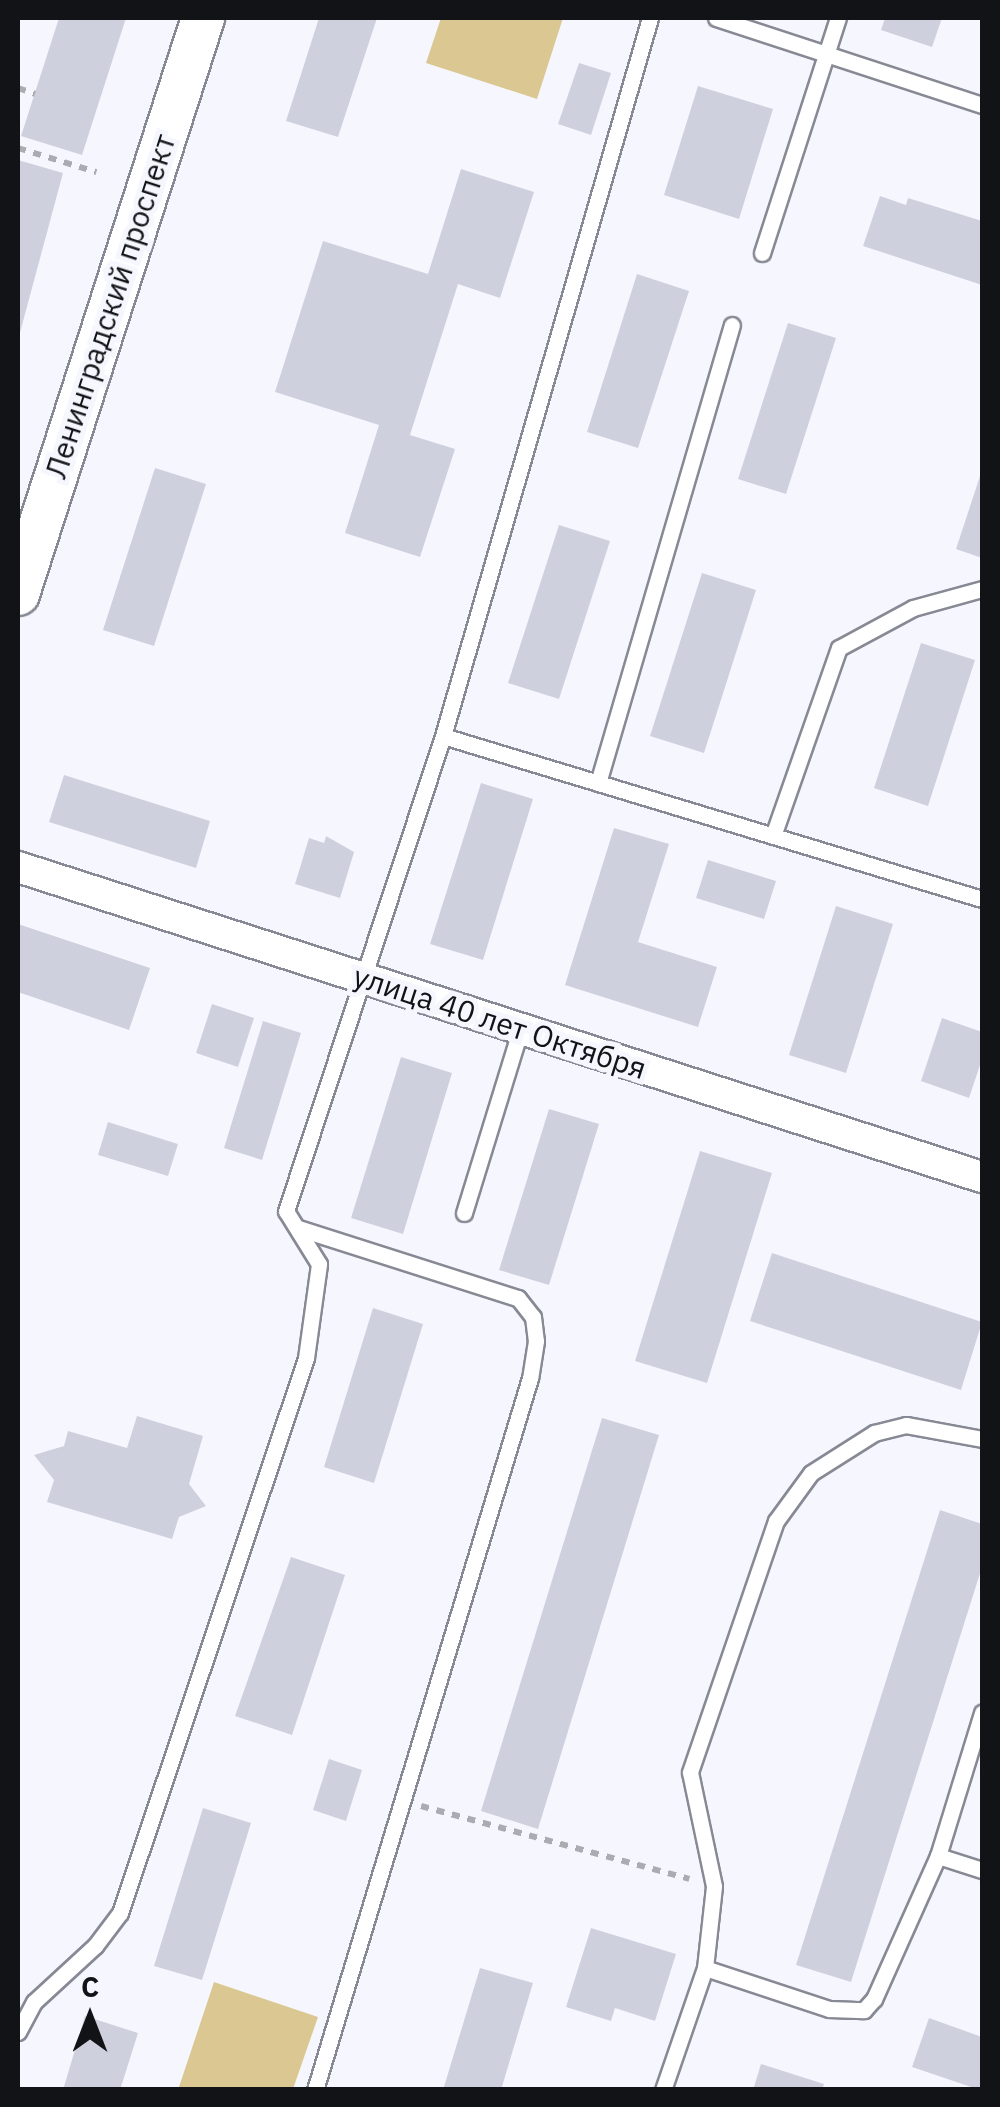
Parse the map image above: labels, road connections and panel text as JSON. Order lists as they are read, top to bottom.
{
  "streets": {
    "main road": ["Ленинградский проспект"],
    "street": ["улица 40 лет Октября"]
  },
  "north": "top"
}
